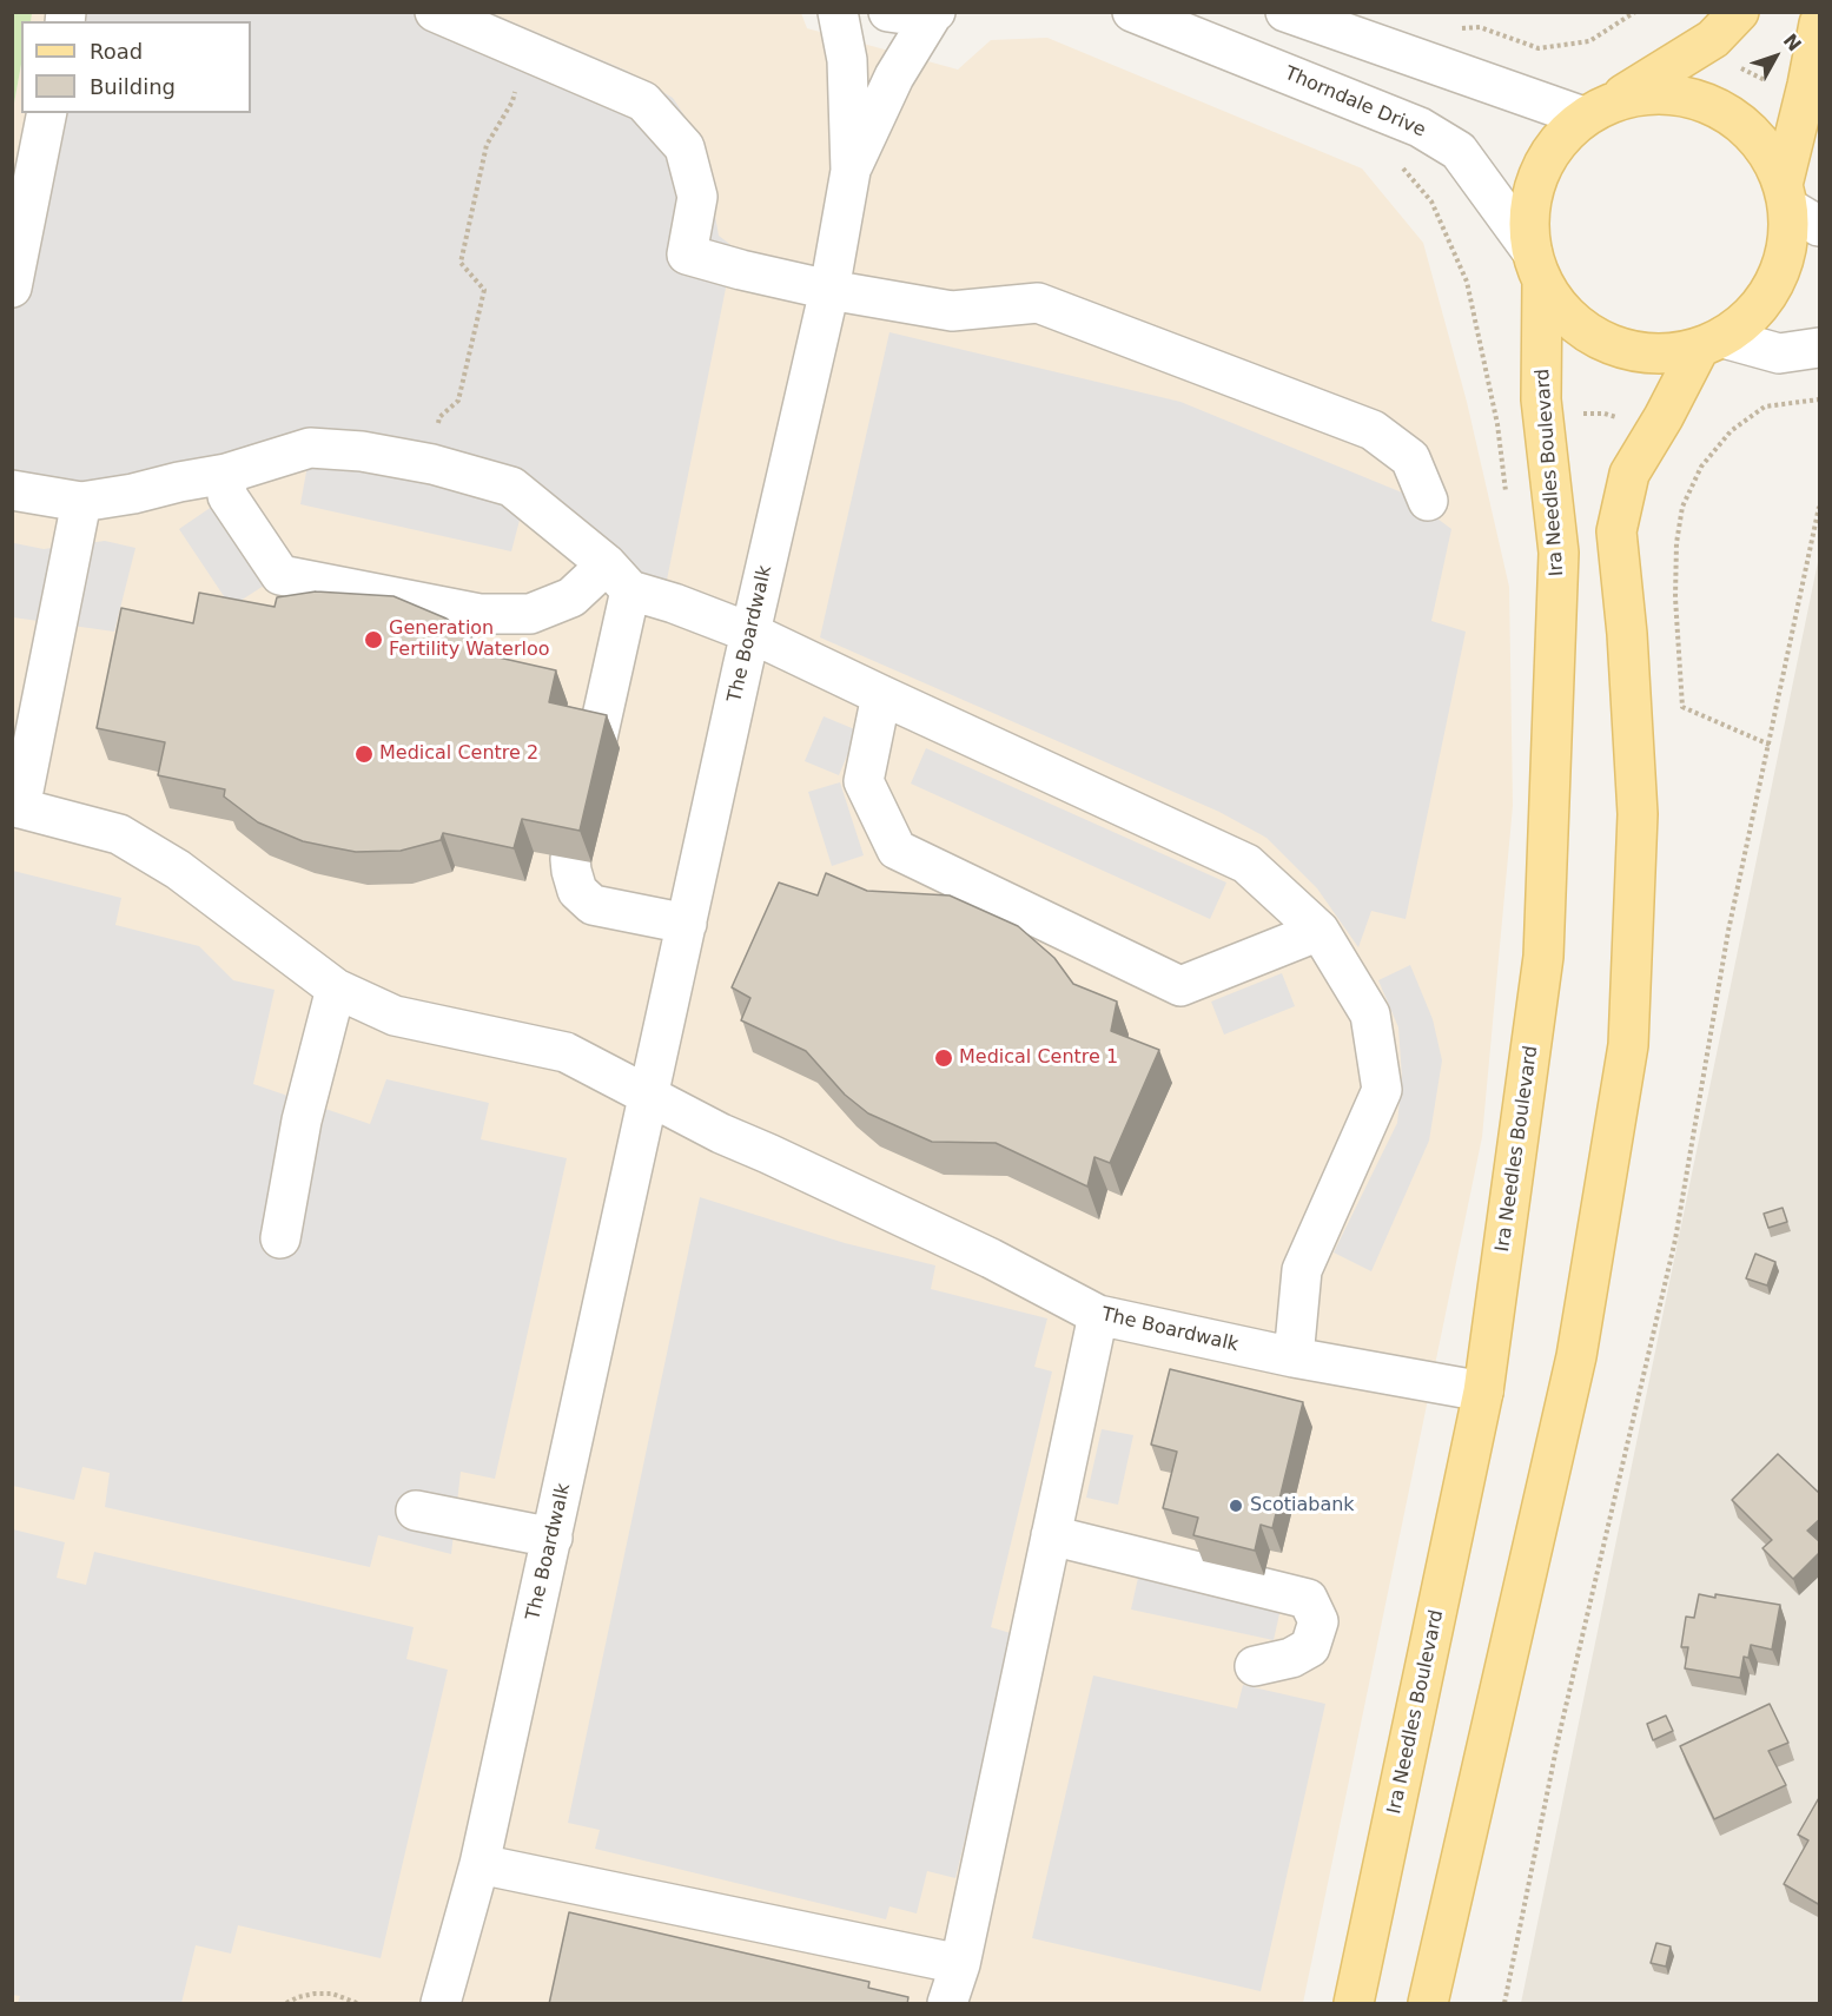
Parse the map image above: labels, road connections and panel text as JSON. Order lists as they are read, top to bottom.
{
  "streets": {
    "main road": ["Ira Needles Boulevard"],
    "street": ["Thorndale Drive", "The Boardwalk"]
  },
  "crossings": [
    ["Thorndale Drive", "Ira Needles Boulevard"],
    ["Ira Needles Boulevard", "The Boardwalk"]
  ],
  "places": [
    "Generation Fertility Waterloo",
    "Medical Centre 2",
    "Medical Centre 1",
    "Scotiabank"
  ],
  "legend": ["Road", "Building"],
  "north": "top right"
}
